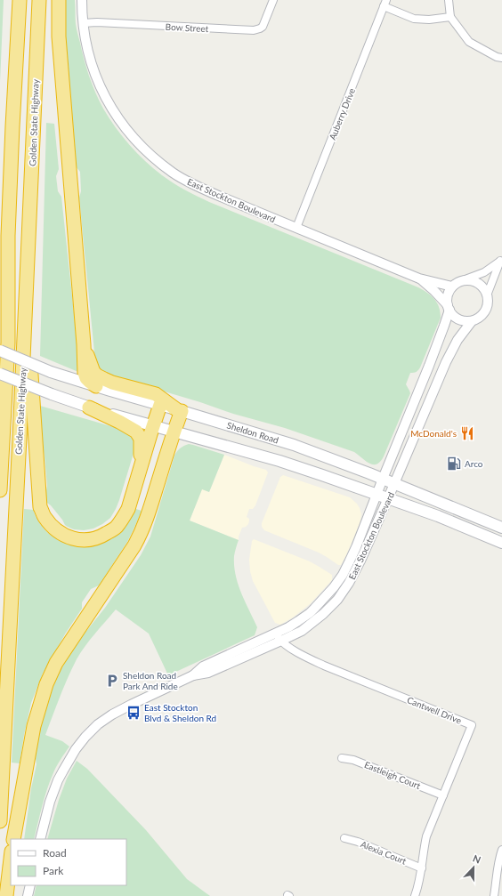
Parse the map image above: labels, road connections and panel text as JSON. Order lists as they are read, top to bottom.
{
  "streets": {
    "highway": ["Golden State Highway"],
    "main road": ["Sheldon Road"],
    "street": [
      "Bow Street",
      "Auberry Drive",
      "East Stockton Boulevard",
      "Cantwell Drive",
      "Eastleigh Court",
      "Alexia Court"
    ]
  },
  "crossings": [
    ["Bow Street", "East Stockton Boulevard"],
    ["Auberry Drive", "East Stockton Boulevard"],
    ["East Stockton Boulevard", "Sheldon Road"],
    ["East Stockton Boulevard", "Cantwell Drive"],
    ["Cantwell Drive", "Eastleigh Court"],
    ["Cantwell Drive", "Alexia Court"]
  ],
  "places": {
    "restaurant": ["McDonald's"],
    "fuel station": ["Arco"],
    "parking": ["Sheldon Road Park And Ride"],
    "bus stop": ["East Stockton Blvd & Sheldon Rd"]
  },
  "legend": ["Road", "Park"],
  "north": "top"
}
